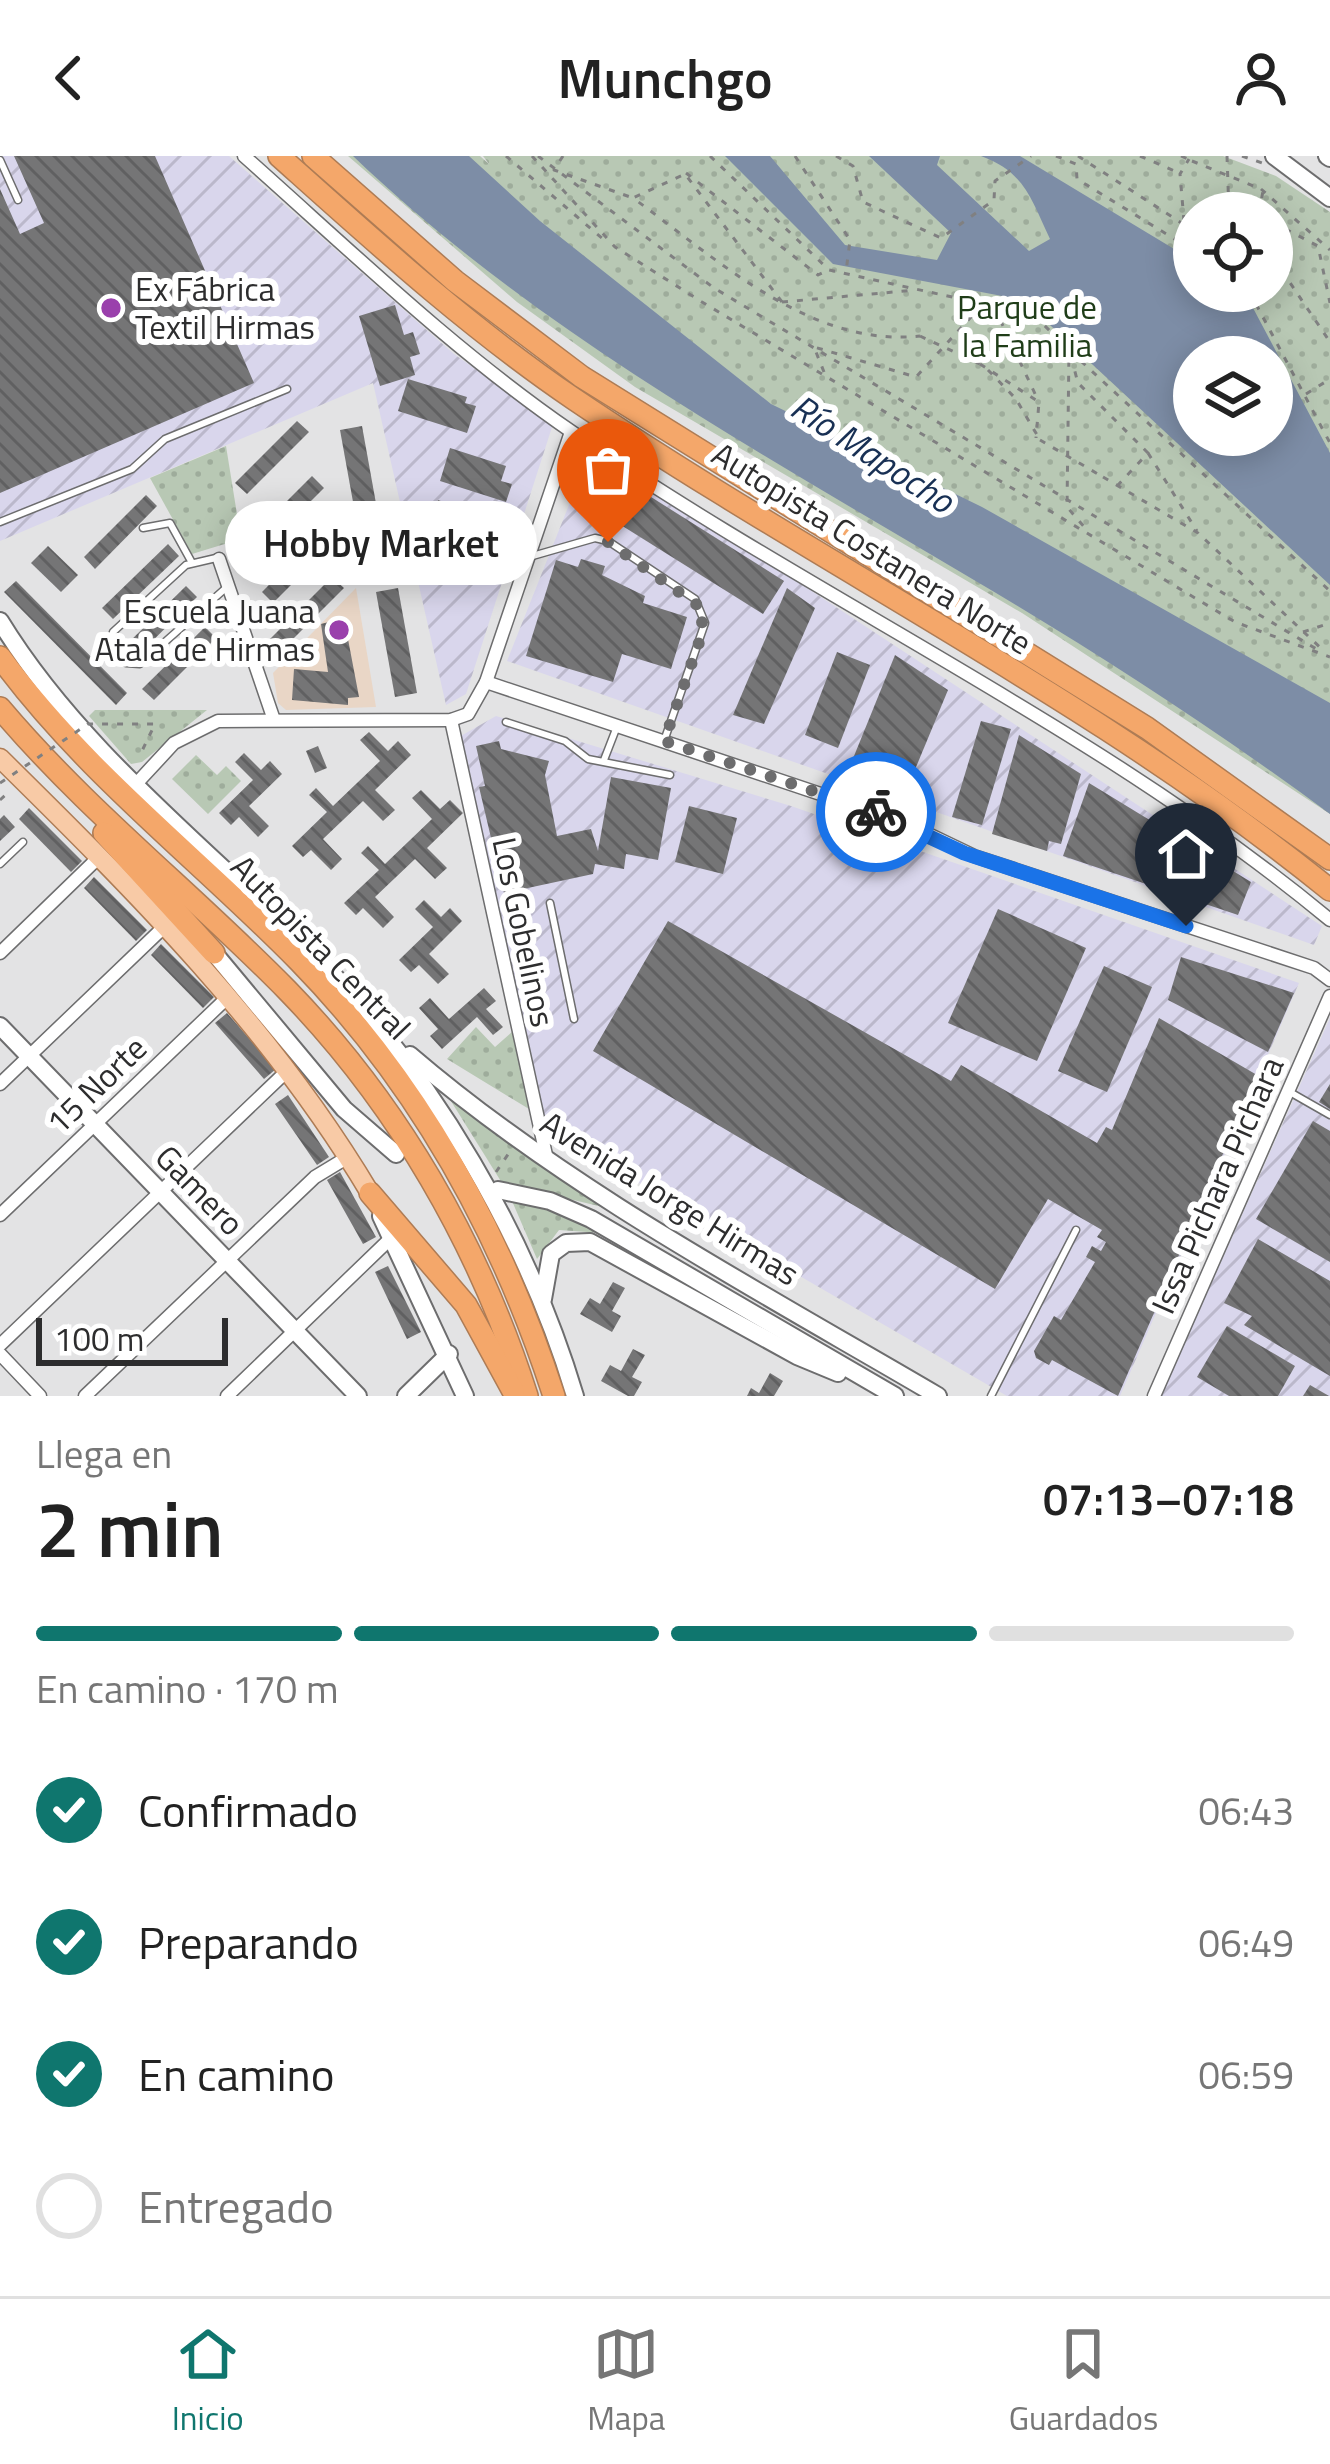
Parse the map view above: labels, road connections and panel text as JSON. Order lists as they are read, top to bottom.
{
  "streets": {
    "highway": ["Autopista Costanera Norte", "Autopista Central"],
    "street": [
      "Los Gobelinos",
      "15 Norte",
      "Issa Pichara Pichara",
      "Gamero",
      "Avenida Jorge Hirmas"
    ]
  },
  "crossings": [
    ["Los Gobelinos", "Avenida Jorge Hirmas"],
    ["15 Norte", "Gamero"]
  ],
  "water": ["Río Mapocho"],
  "parks": ["Parque de la Familia"],
  "places": ["Ex Fábrica Textil Hirmas", "Hobby Market", "Escuela Juana Atala de Hirmas"],
  "scale_bar": "100 m",
  "page": {
    "header": "Munchgo",
    "bubble": "Hobby Market",
    "scale": "100 m",
    "heading": ["2 min", "Llega en", "07:13–07:18"],
    "bar": "En camino · 170 m",
    "list": [
      ["Confirmado", "06:43"],
      ["Preparando", "06:49"],
      ["En camino", "06:59"],
      "Entregado"
    ],
    "tabs": ["Inicio", "Mapa", "Guardados"]
  }
}
